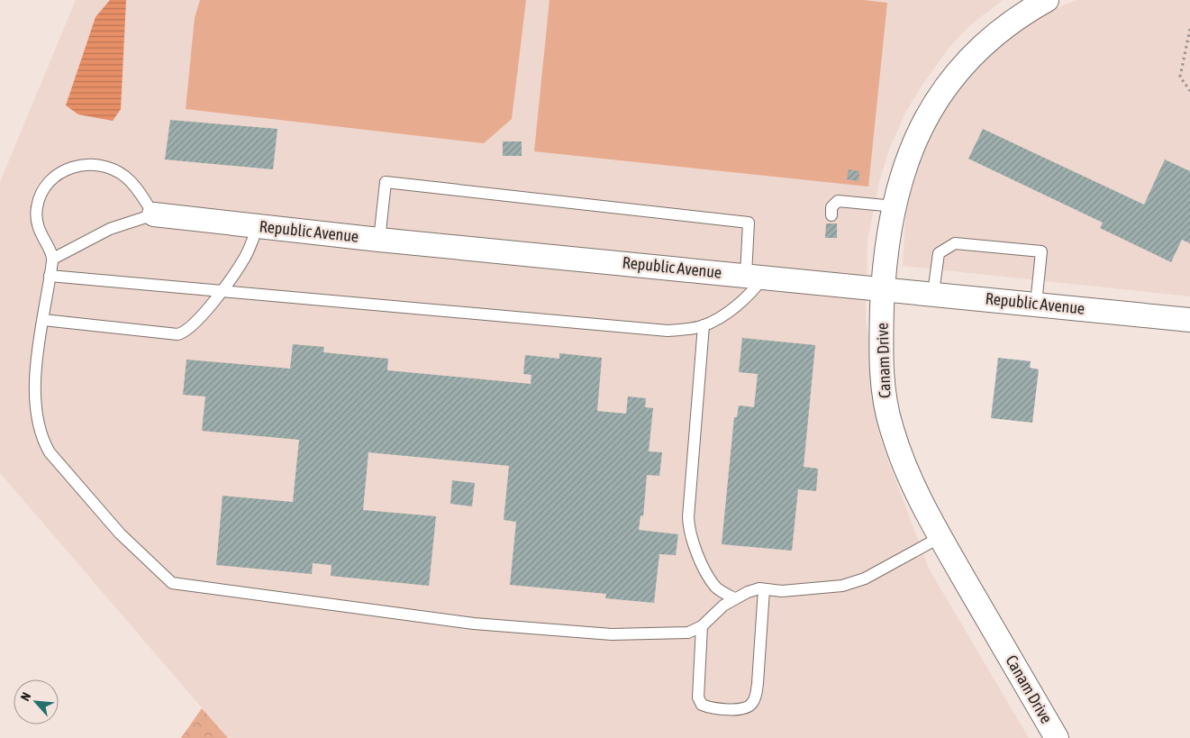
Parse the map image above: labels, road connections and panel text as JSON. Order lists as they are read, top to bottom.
{
  "streets": {
    "street": ["Republic Avenue", "Canam Drive"]
  },
  "crossings": [
    ["Republic Avenue", "Canam Drive"]
  ],
  "north": "top left"
}
